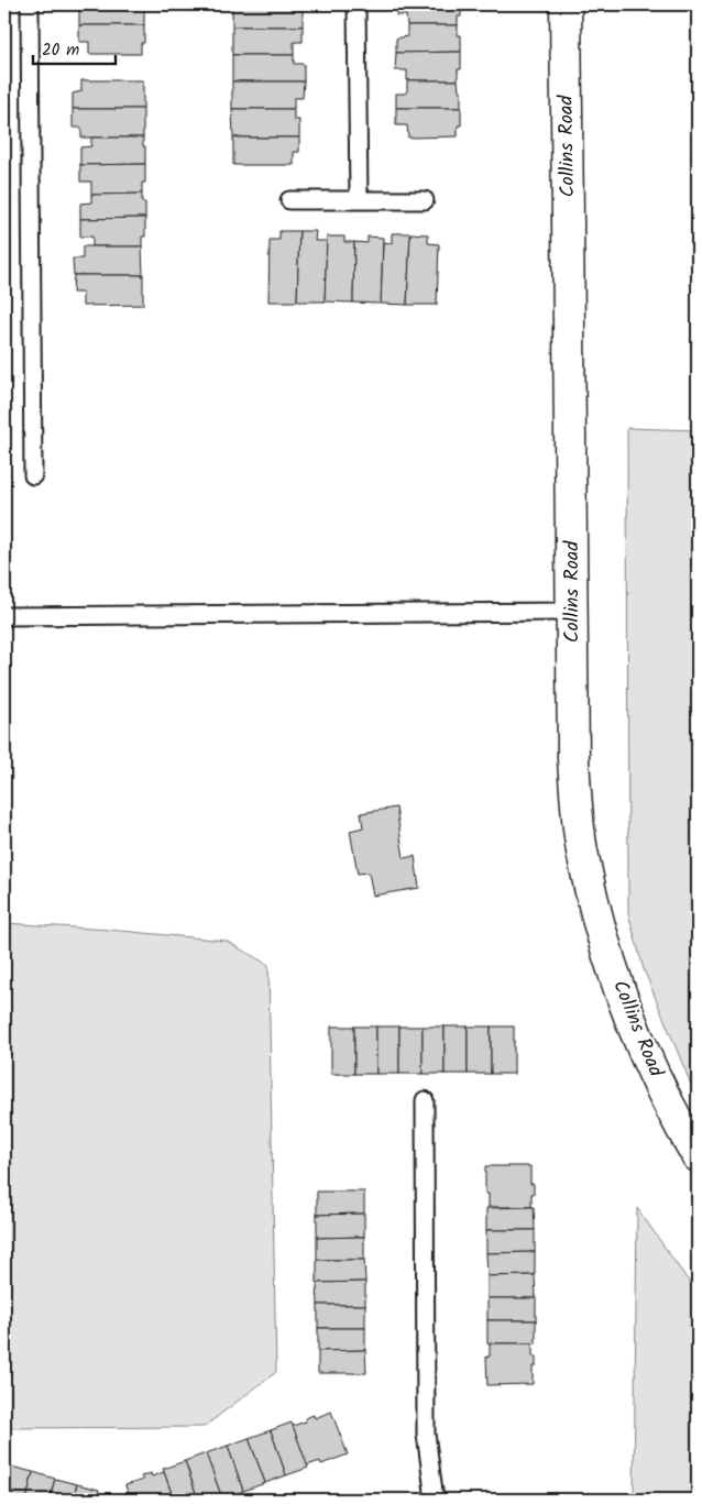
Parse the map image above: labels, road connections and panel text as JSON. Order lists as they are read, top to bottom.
{
  "streets": {
    "street": ["Collins Road"]
  },
  "scale_bar": "20 m"
}
